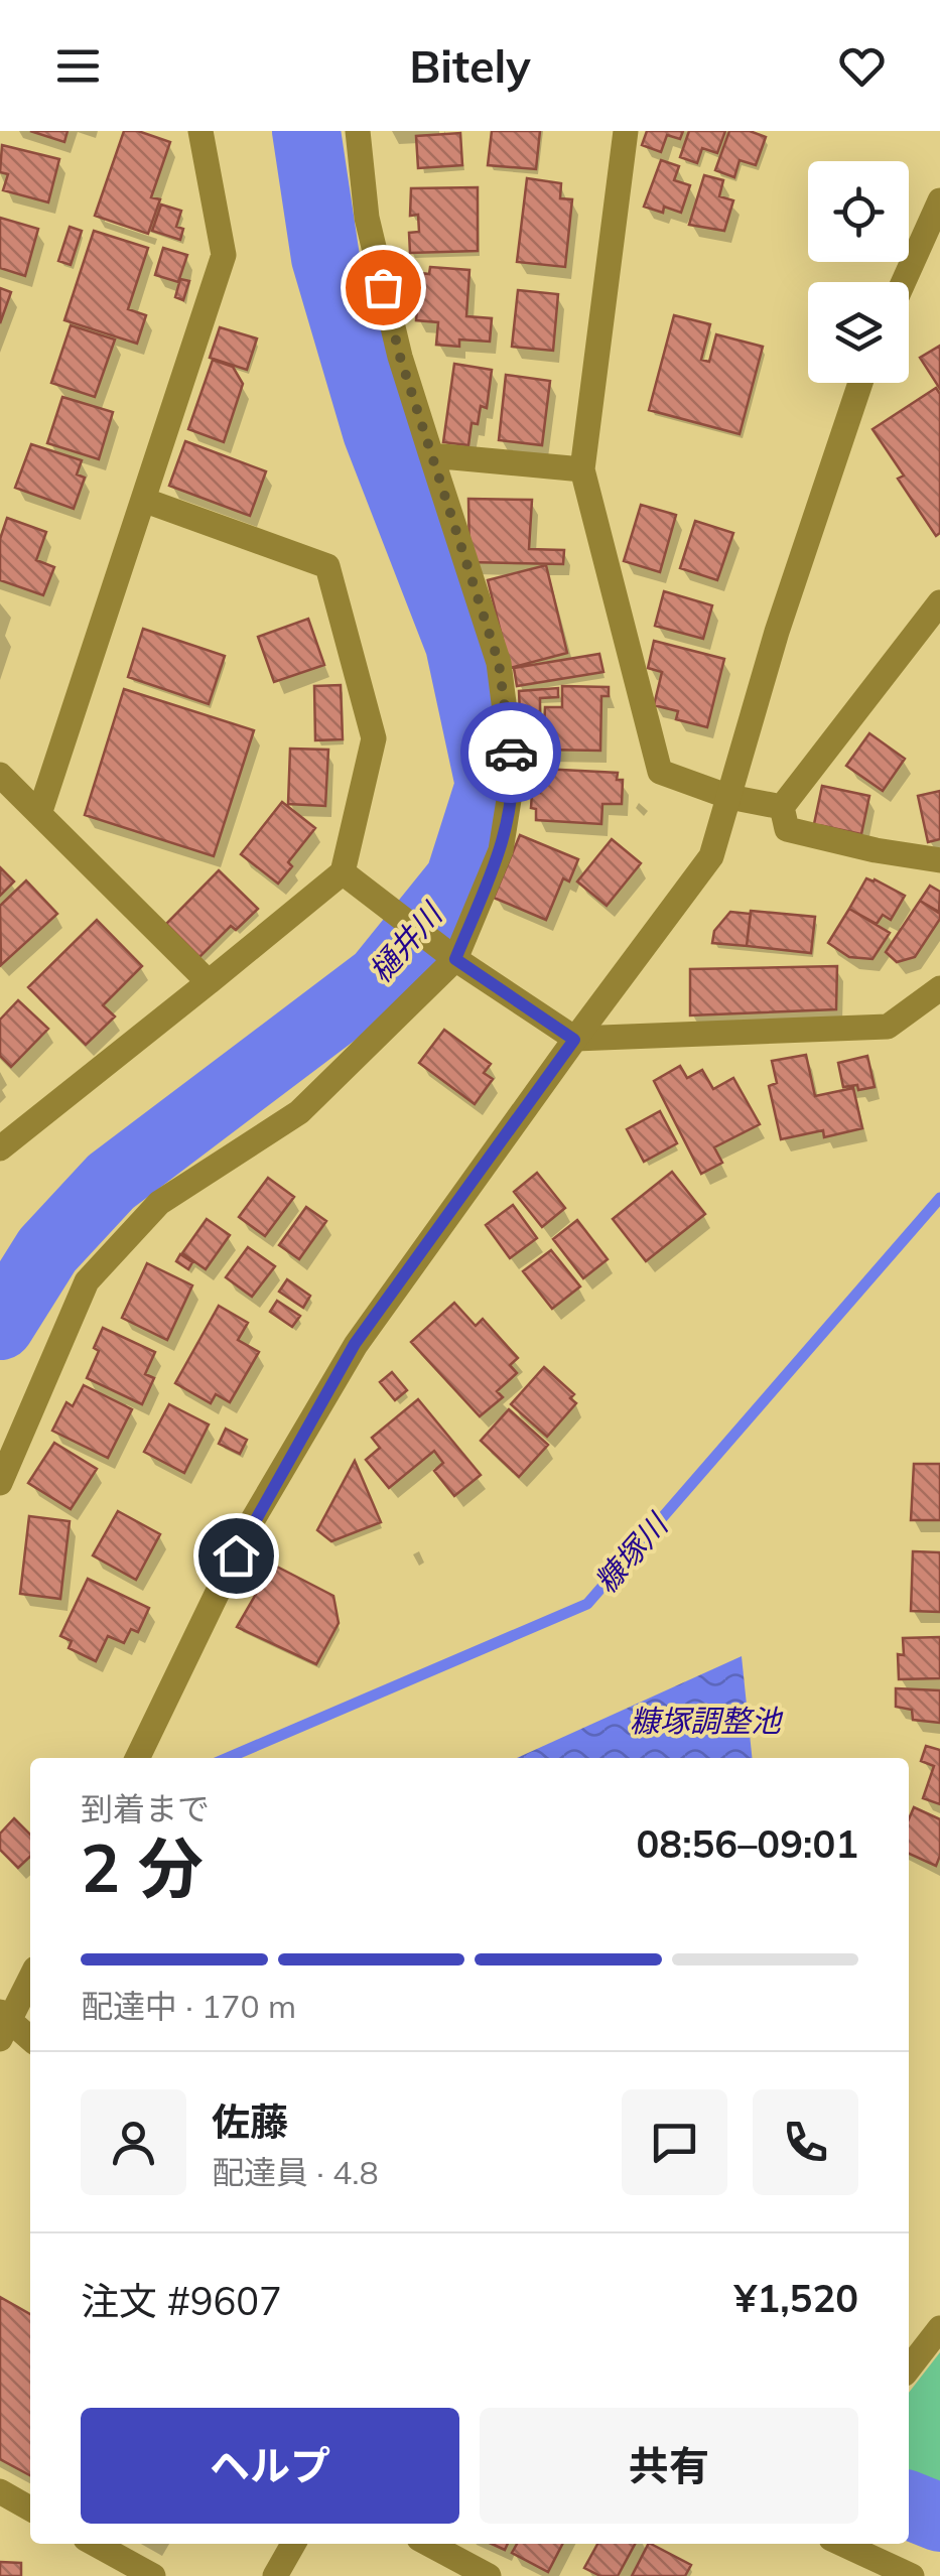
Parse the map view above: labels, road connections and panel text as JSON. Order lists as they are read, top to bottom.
{
  "water": ["樋井川", "糠塚川", "糠塚調整池"],
  "page": {
    "header": "Bitely",
    "heading": ["2 分", "到着まで", "08:56–09:01"],
    "panel": [
      "佐藤",
      "配達員 · 4.8",
      "注文 #9607",
      "¥1,520"
    ],
    "bar": "配達中 · 170 m",
    "buttons": ["ヘルプ", "共有"]
  }
}
